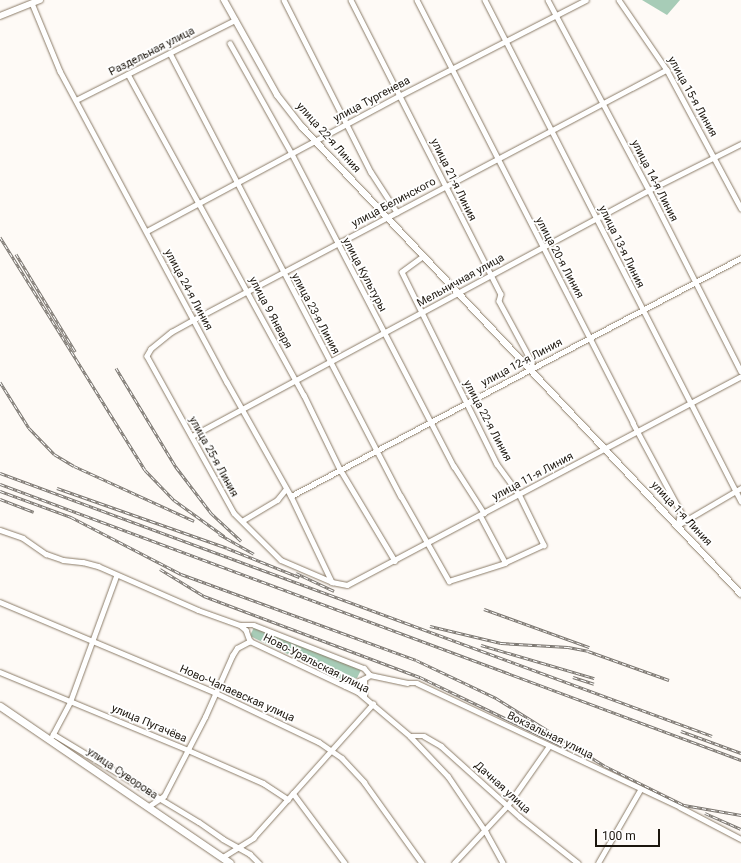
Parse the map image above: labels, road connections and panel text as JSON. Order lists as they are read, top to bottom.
{
  "streets": {
    "main road": [
      "улица 22-я Линия",
      "улица 21-я Линия",
      "улица 1-я Линия",
      "улица Суворова"
    ],
    "street": [
      "Раздельная улица",
      "улица 15-я Линия",
      "улица Тургенева",
      "улица 14-я Линия",
      "улица Белинского",
      "улица 13-я Линия",
      "улица 20-я Линия",
      "улица Культуры",
      "Мельничная улица",
      "улица 24-я Линия",
      "улица 9 Января",
      "улица 23-я Линия",
      "улица 12-я Линия",
      "улица 25-я Линия",
      "улица 11-я Линия",
      "Ново-Уральская улица",
      "Ново-Чапаевская улица",
      "улица Пугачёва",
      "Вокзальная улица",
      "Дачная улица"
    ]
  },
  "crossings": [
    ["Раздельная улица", "улица 22-я Линия"],
    ["Раздельная улица", "улица 24-я Линия"],
    ["Раздельная улица", "улица 9 Января"],
    ["Раздельная улица", "улица 23-я Линия"],
    ["улица 15-я Линия", "улица Белинского"],
    ["улица 15-я Линия", "Мельничная улица"],
    ["улица Тургенева", "улица 22-я Линия"],
    ["улица Тургенева", "улица 21-я Линия"],
    ["улица Тургенева", "улица 14-я Линия"],
    ["улица Тургенева", "улица 13-я Линия"],
    ["улица Тургенева", "улица 20-я Линия"],
    ["улица Тургенева", "улица Культуры"],
    ["улица Тургенева", "улица 24-я Линия"],
    ["улица Тургенева", "улица 9 Января"],
    ["улица Тургенева", "улица 23-я Линия"],
    ["улица 22-я Линия", "улица 21-я Линия"],
    ["улица 22-я Линия", "улица Белинского"],
    ["улица 22-я Линия", "улица Культуры"],
    ["улица 22-я Линия", "Мельничная улица"],
    ["улица 22-я Линия", "улица 23-я Линия"],
    ["улица 22-я Линия", "улица 12-я Линия"],
    ["улица 22-я Линия", "улица 11-я Линия"],
    ["улица 21-я Линия", "улица Белинского"],
    ["улица 21-я Линия", "Мельничная улица"],
    ["улица 21-я Линия", "улица 12-я Линия"],
    ["улица 21-я Линия", "улица 11-я Линия"],
    ["улица 21-я Линия", "улица 1-я Линия"],
    ["улица 14-я Линия", "улица Белинского"],
    ["улица 14-я Линия", "Мельничная улица"],
    ["улица 14-я Линия", "улица 12-я Линия"],
    ["улица Белинского", "улица 13-я Линия"],
    ["улица Белинского", "улица 20-я Линия"],
    ["улица Белинского", "улица Культуры"],
    ["улица Белинского", "улица 24-я Линия"],
    ["улица Белинского", "улица 9 Января"],
    ["улица Белинского", "улица 23-я Линия"],
    ["улица Белинского", "улица 25-я Линия"],
    ["улица 13-я Линия", "Мельничная улица"],
    ["улица 13-я Линия", "улица 12-я Линия"],
    ["улица 13-я Линия", "улица 11-я Линия"],
    ["улица 20-я Линия", "Мельничная улица"],
    ["улица 20-я Линия", "улица 12-я Линия"],
    ["улица 20-я Линия", "улица 11-я Линия"],
    ["улица 20-я Линия", "улица 1-я Линия"],
    ["улица Культуры", "Мельничная улица"],
    ["улица Культуры", "улица 23-я Линия"],
    ["улица Культуры", "улица 12-я Линия"],
    ["улица Культуры", "улица 11-я Линия"],
    ["Мельничная улица", "улица 24-я Линия"],
    ["Мельничная улица", "улица 9 Января"],
    ["Мельничная улица", "улица 23-я Линия"],
    ["Мельничная улица", "улица 25-я Линия"],
    ["улица 24-я Линия", "улица 12-я Линия"],
    ["улица 24-я Линия", "улица 25-я Линия"],
    ["улица 24-я Линия", "улица 11-я Линия"],
    ["улица 9 Января", "улица 12-я Линия"],
    ["улица 9 Января", "улица 11-я Линия"],
    ["улица 23-я Линия", "улица 12-я Линия"],
    ["улица 23-я Линия", "улица 11-я Линия"],
    ["улица 25-я Линия", "улица 11-я Линия"],
    ["улица 11-я Линия", "улица 1-я Линия"],
    ["Ново-Уральская улица", "Дачная улица"]
  ],
  "scale_bar": "100 m"
}
